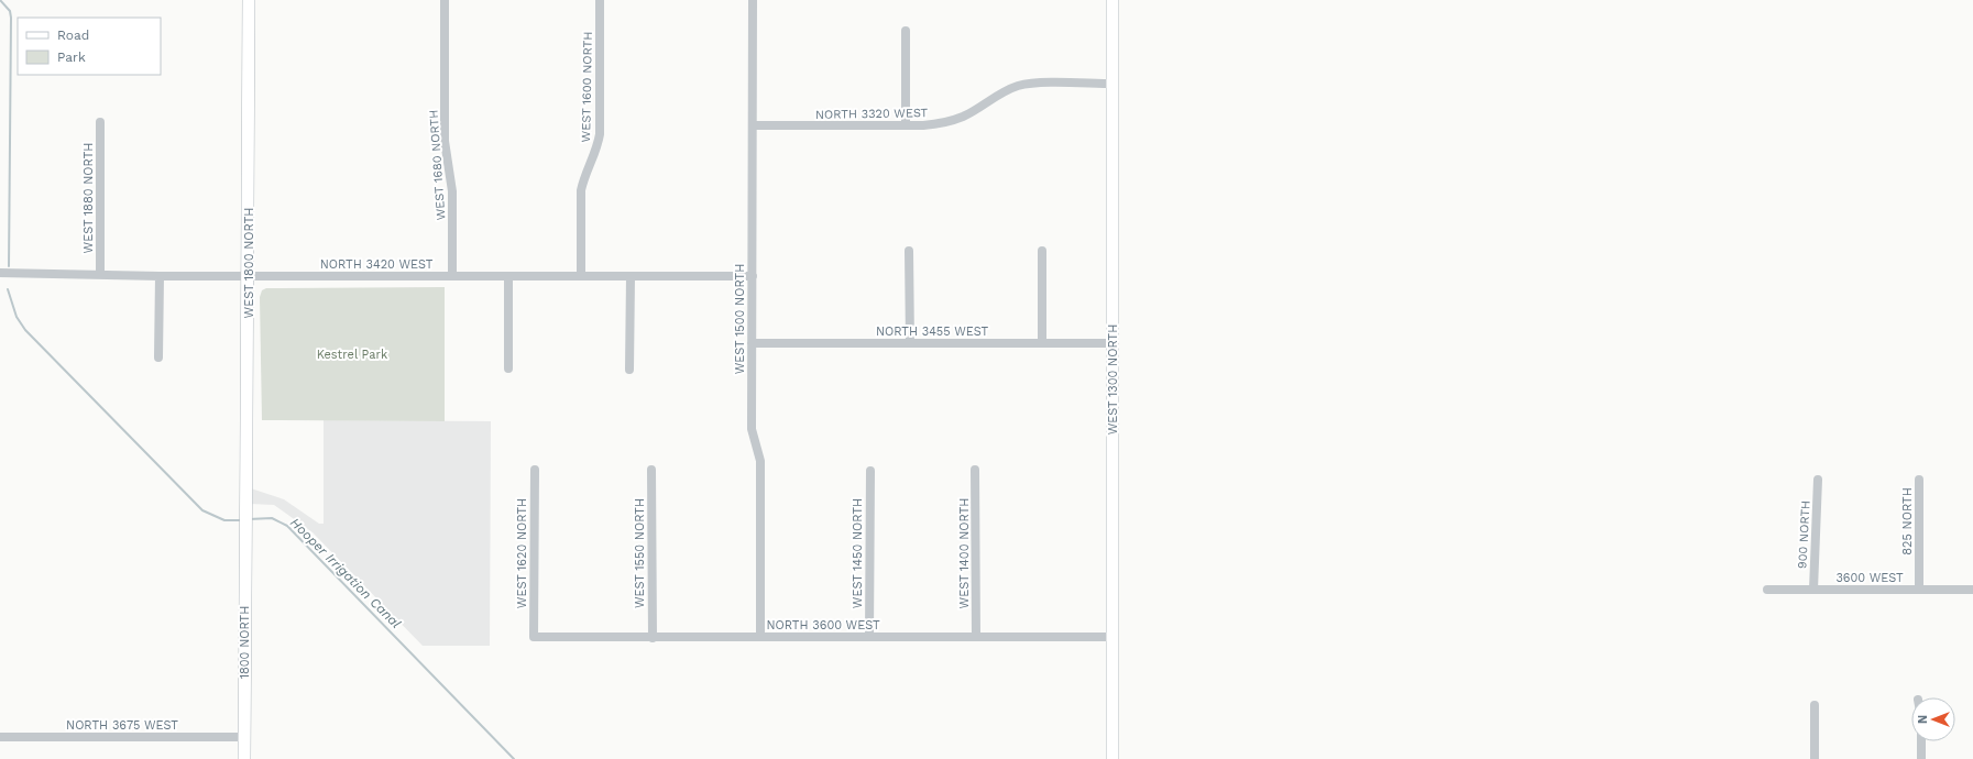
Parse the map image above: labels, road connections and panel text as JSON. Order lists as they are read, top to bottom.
{
  "streets": {
    "street": [
      "WEST 1600 NORTH",
      "NORTH 3320 WEST",
      "WEST 1680 NORTH",
      "WEST 1880 NORTH",
      "WEST 1800 NORTH",
      "NORTH 3420 WEST",
      "WEST 1500 NORTH",
      "NORTH 3455 WEST",
      "WEST 1300 NORTH",
      "825 NORTH",
      "900 NORTH",
      "WEST 1620 NORTH",
      "WEST 1550 NORTH",
      "WEST 1450 NORTH",
      "WEST 1400 NORTH",
      "3600 WEST",
      "NORTH 3600 WEST",
      "1800 NORTH",
      "NORTH 3675 WEST"
    ]
  },
  "crossings": [
    ["WEST 1600 NORTH", "NORTH 3420 WEST"],
    ["NORTH 3320 WEST", "WEST 1500 NORTH"],
    ["NORTH 3320 WEST", "WEST 1300 NORTH"],
    ["WEST 1680 NORTH", "NORTH 3420 WEST"],
    ["WEST 1880 NORTH", "NORTH 3420 WEST"],
    ["WEST 1800 NORTH", "NORTH 3420 WEST"],
    ["WEST 1800 NORTH", "1800 NORTH"],
    ["NORTH 3420 WEST", "WEST 1500 NORTH"],
    ["WEST 1500 NORTH", "NORTH 3455 WEST"],
    ["WEST 1500 NORTH", "NORTH 3600 WEST"],
    ["NORTH 3455 WEST", "WEST 1300 NORTH"],
    ["WEST 1300 NORTH", "NORTH 3600 WEST"],
    ["825 NORTH", "3600 WEST"],
    ["900 NORTH", "3600 WEST"],
    ["WEST 1620 NORTH", "NORTH 3600 WEST"],
    ["WEST 1550 NORTH", "NORTH 3600 WEST"],
    ["WEST 1450 NORTH", "NORTH 3600 WEST"],
    ["WEST 1400 NORTH", "NORTH 3600 WEST"],
    ["1800 NORTH", "NORTH 3675 WEST"]
  ],
  "water": ["Hooper Irrigation Canal"],
  "parks": ["Kestrel Park"],
  "legend": ["Road", "Park"],
  "north": "left"
}
